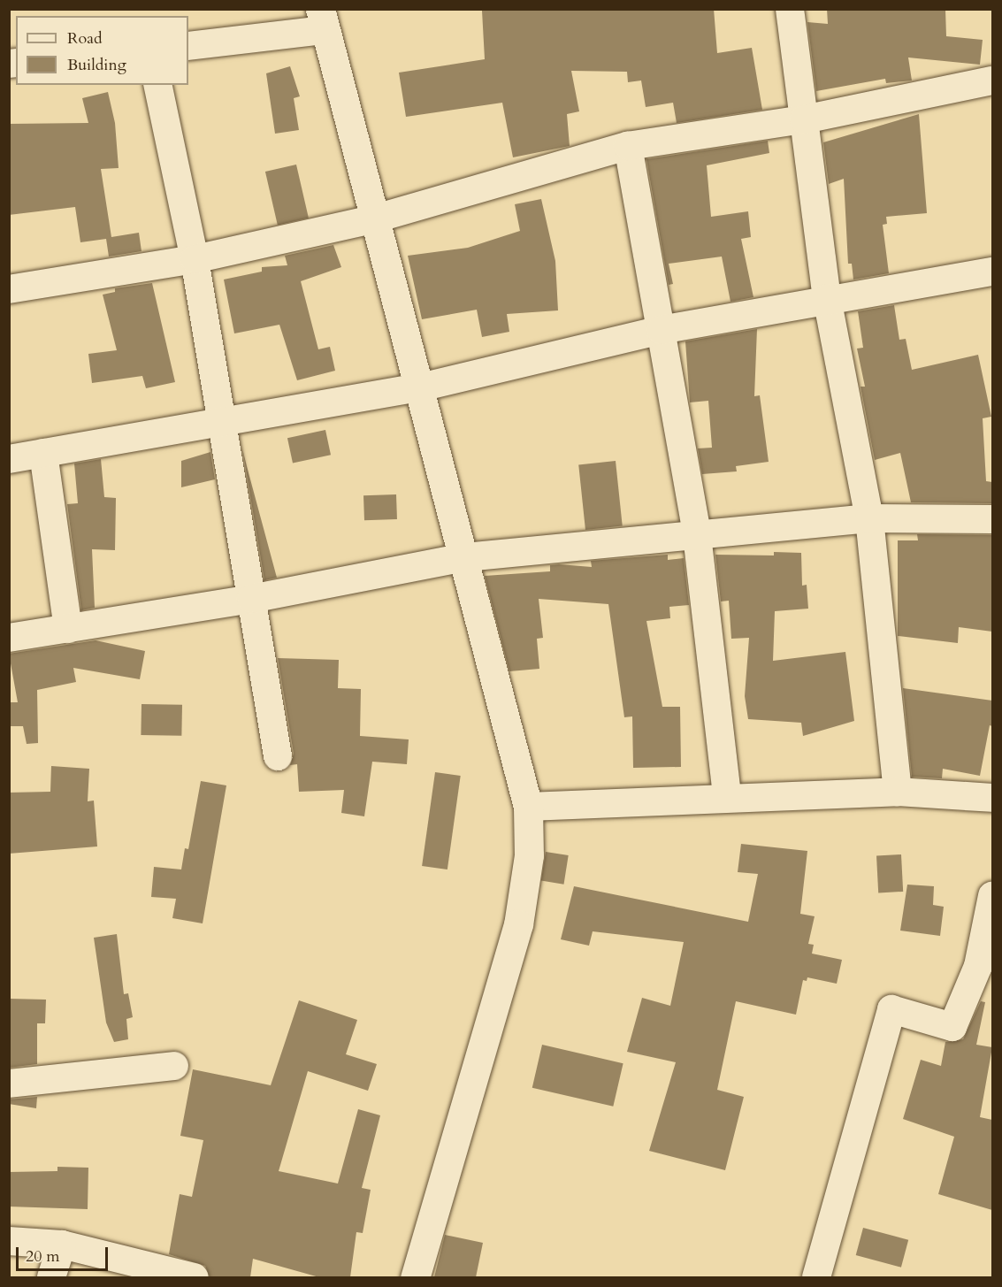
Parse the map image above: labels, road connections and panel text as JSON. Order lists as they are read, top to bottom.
{
  "legend": ["Road", "Building"],
  "scale_bar": "20 m"
}
